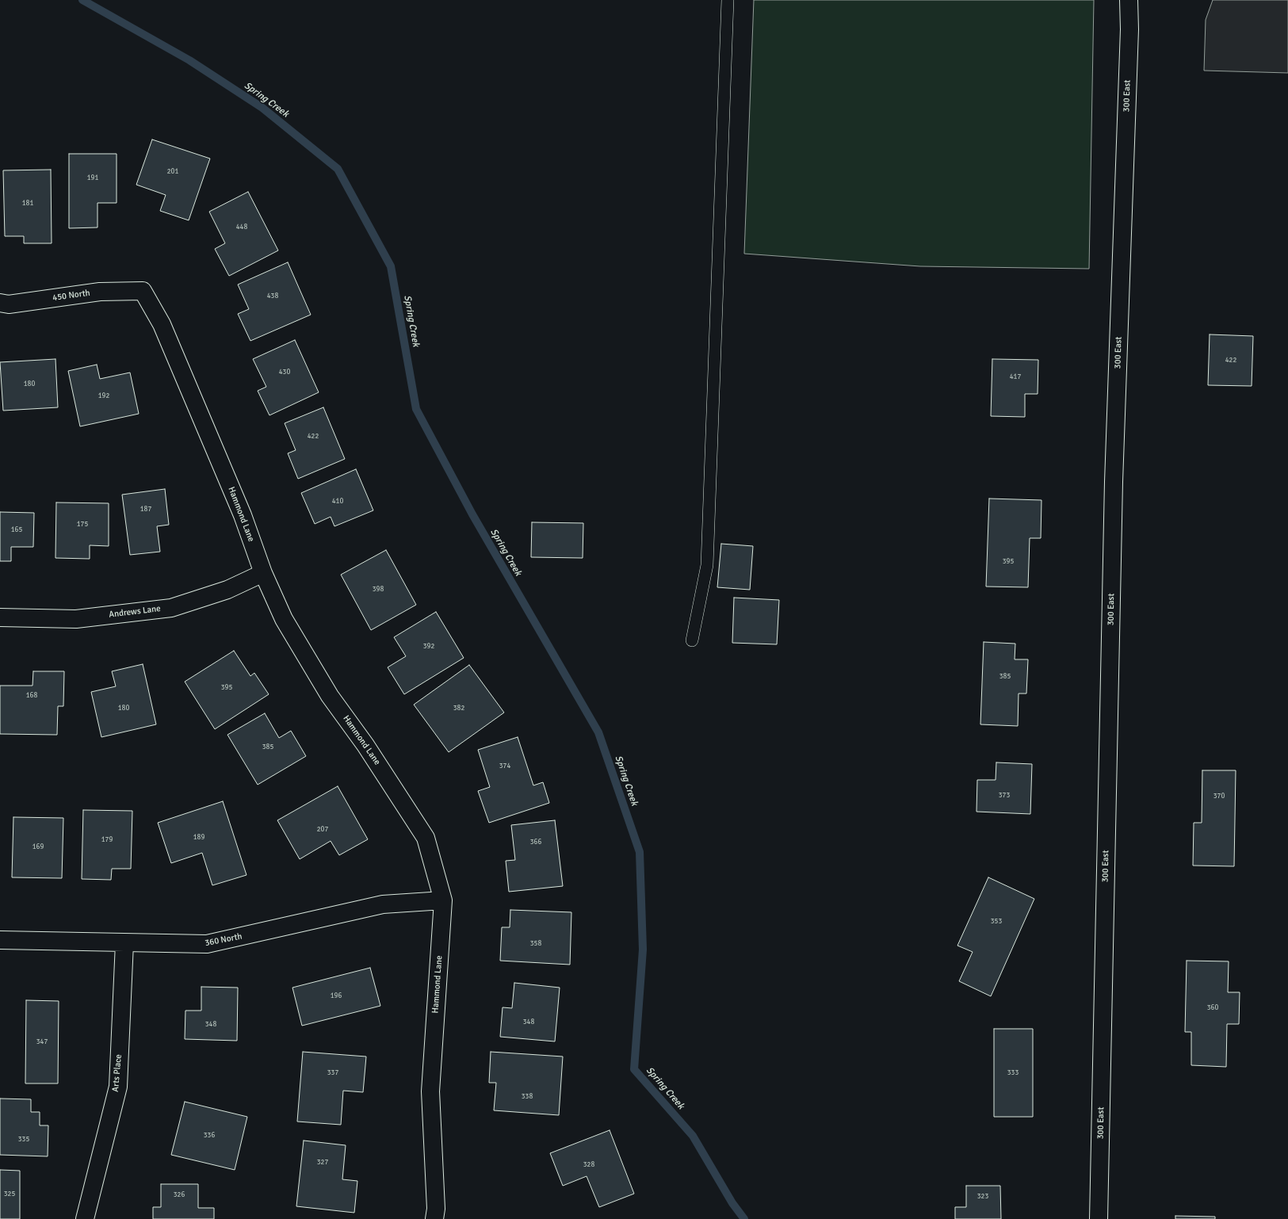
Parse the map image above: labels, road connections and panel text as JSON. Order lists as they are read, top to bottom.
{
  "streets": {
    "street": [
      "300 East",
      "450 North",
      "Hammond Lane",
      "Andrews Lane",
      "360 North",
      "Arts Place"
    ]
  },
  "crossings": [
    ["450 North", "Hammond Lane"],
    ["Hammond Lane", "Andrews Lane"],
    ["Hammond Lane", "360 North"],
    ["360 North", "Arts Place"]
  ],
  "water": ["Spring Creek"],
  "house_numbers": [
    "201",
    "191",
    "181",
    "448",
    "438",
    "422",
    "430",
    "417",
    "180",
    "192",
    "422",
    "410",
    "187",
    "175",
    "165",
    "395",
    "398",
    "392",
    "385",
    "395",
    "168",
    "180",
    "382",
    "385",
    "374",
    "373",
    "370",
    "207",
    "189",
    "179",
    "366",
    "169",
    "353",
    "358",
    "196",
    "360",
    "348",
    "348",
    "347",
    "337",
    "333",
    "338",
    "336",
    "335",
    "327",
    "328",
    "325",
    "326",
    "323"
  ]
}
